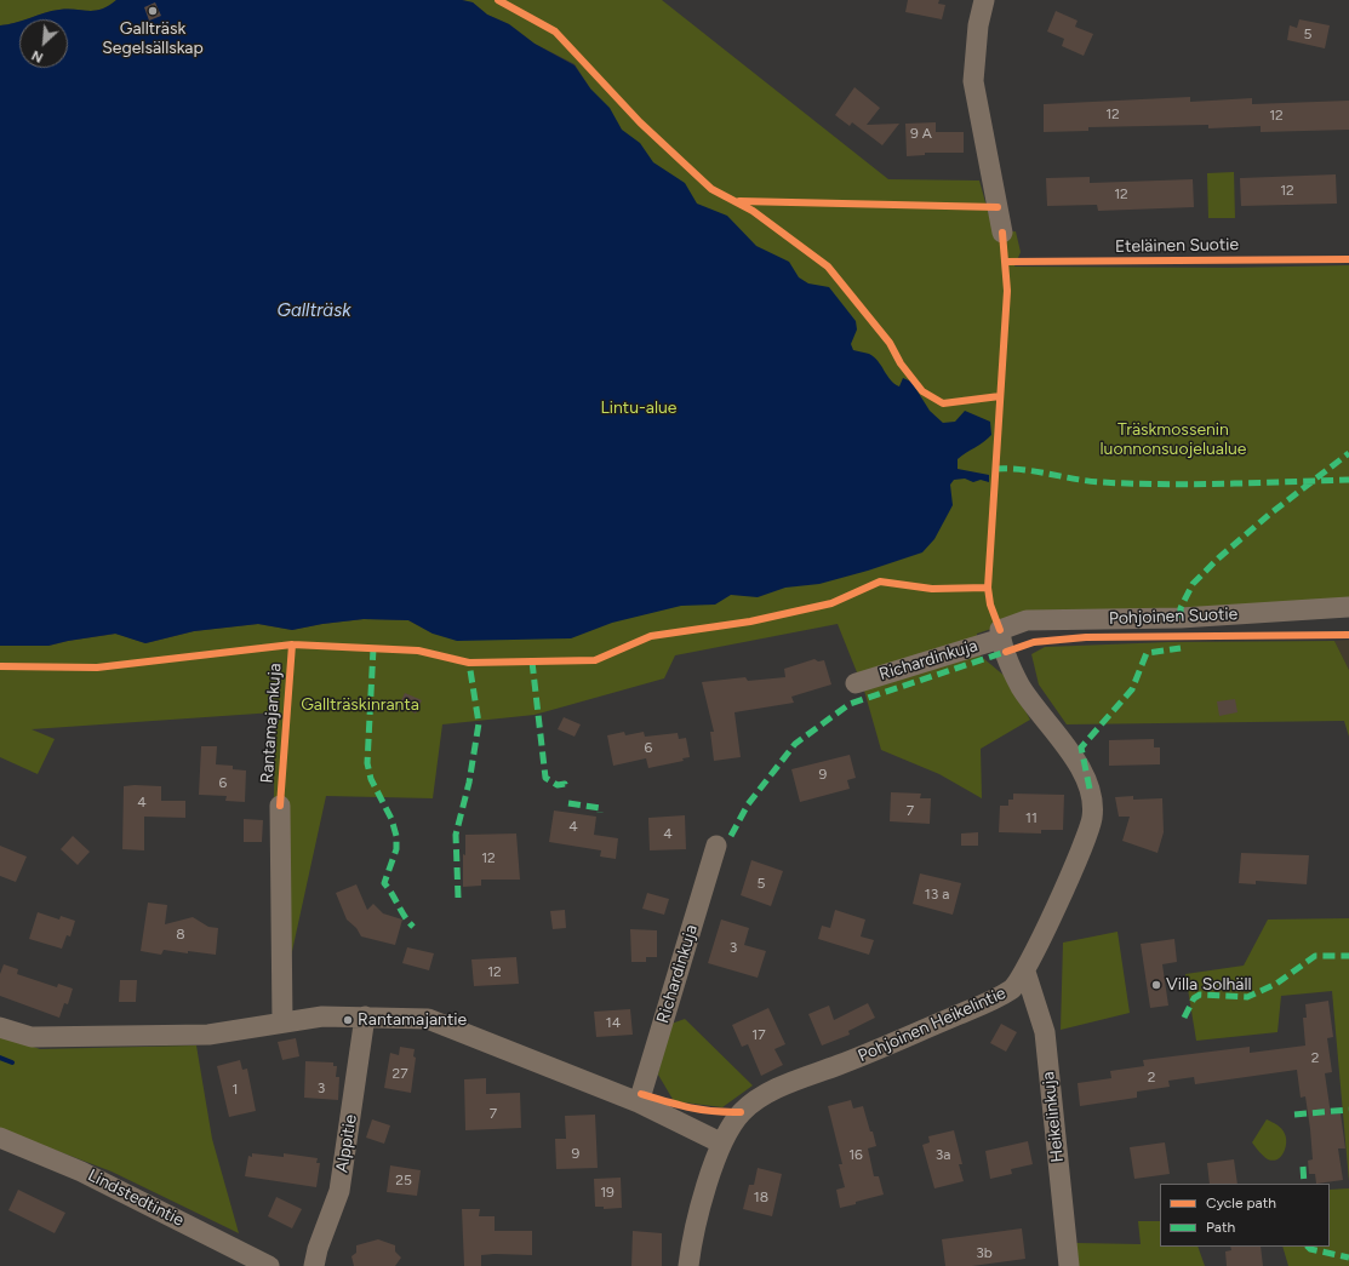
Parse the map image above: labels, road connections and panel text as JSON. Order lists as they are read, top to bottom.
{
  "streets": {
    "street": [
      "Pohjoinen Suotie",
      "Richardinkuja",
      "Rantamajankuja",
      "Pohjoinen Heikelintie",
      "Heikelinkuja",
      "Alppitie",
      "Lindstedtintie"
    ],
    "cycle path": ["Eteläinen Suotie"]
  },
  "crossings": [
    ["Pohjoinen Suotie", "Richardinkuja"],
    ["Pohjoinen Suotie", "Pohjoinen Heikelintie"],
    ["Richardinkuja", "Pohjoinen Heikelintie"],
    ["Pohjoinen Heikelintie", "Heikelinkuja"]
  ],
  "water": ["Gallträsk"],
  "parks": ["Lintu-alue", "Träskmossenin luonnonsuojelualue", "Gallträskinranta"],
  "places": ["Gallträsk Segelsällskap", "Villa Solhäll", "Rantamajantie"],
  "house_numbers": [
    "5",
    "12",
    "12",
    "9 A",
    "12",
    "12",
    "6",
    "9",
    "6",
    "4",
    "7",
    "11",
    "4",
    "4",
    "12",
    "5",
    "13 a",
    "8",
    "3",
    "12",
    "14",
    "17",
    "2",
    "27",
    "2",
    "3",
    "1",
    "7",
    "9",
    "16",
    "3a",
    "25",
    "19",
    "18",
    "3b"
  ],
  "legend": ["Cycle path", "Path"],
  "north": "bottom left"
}
